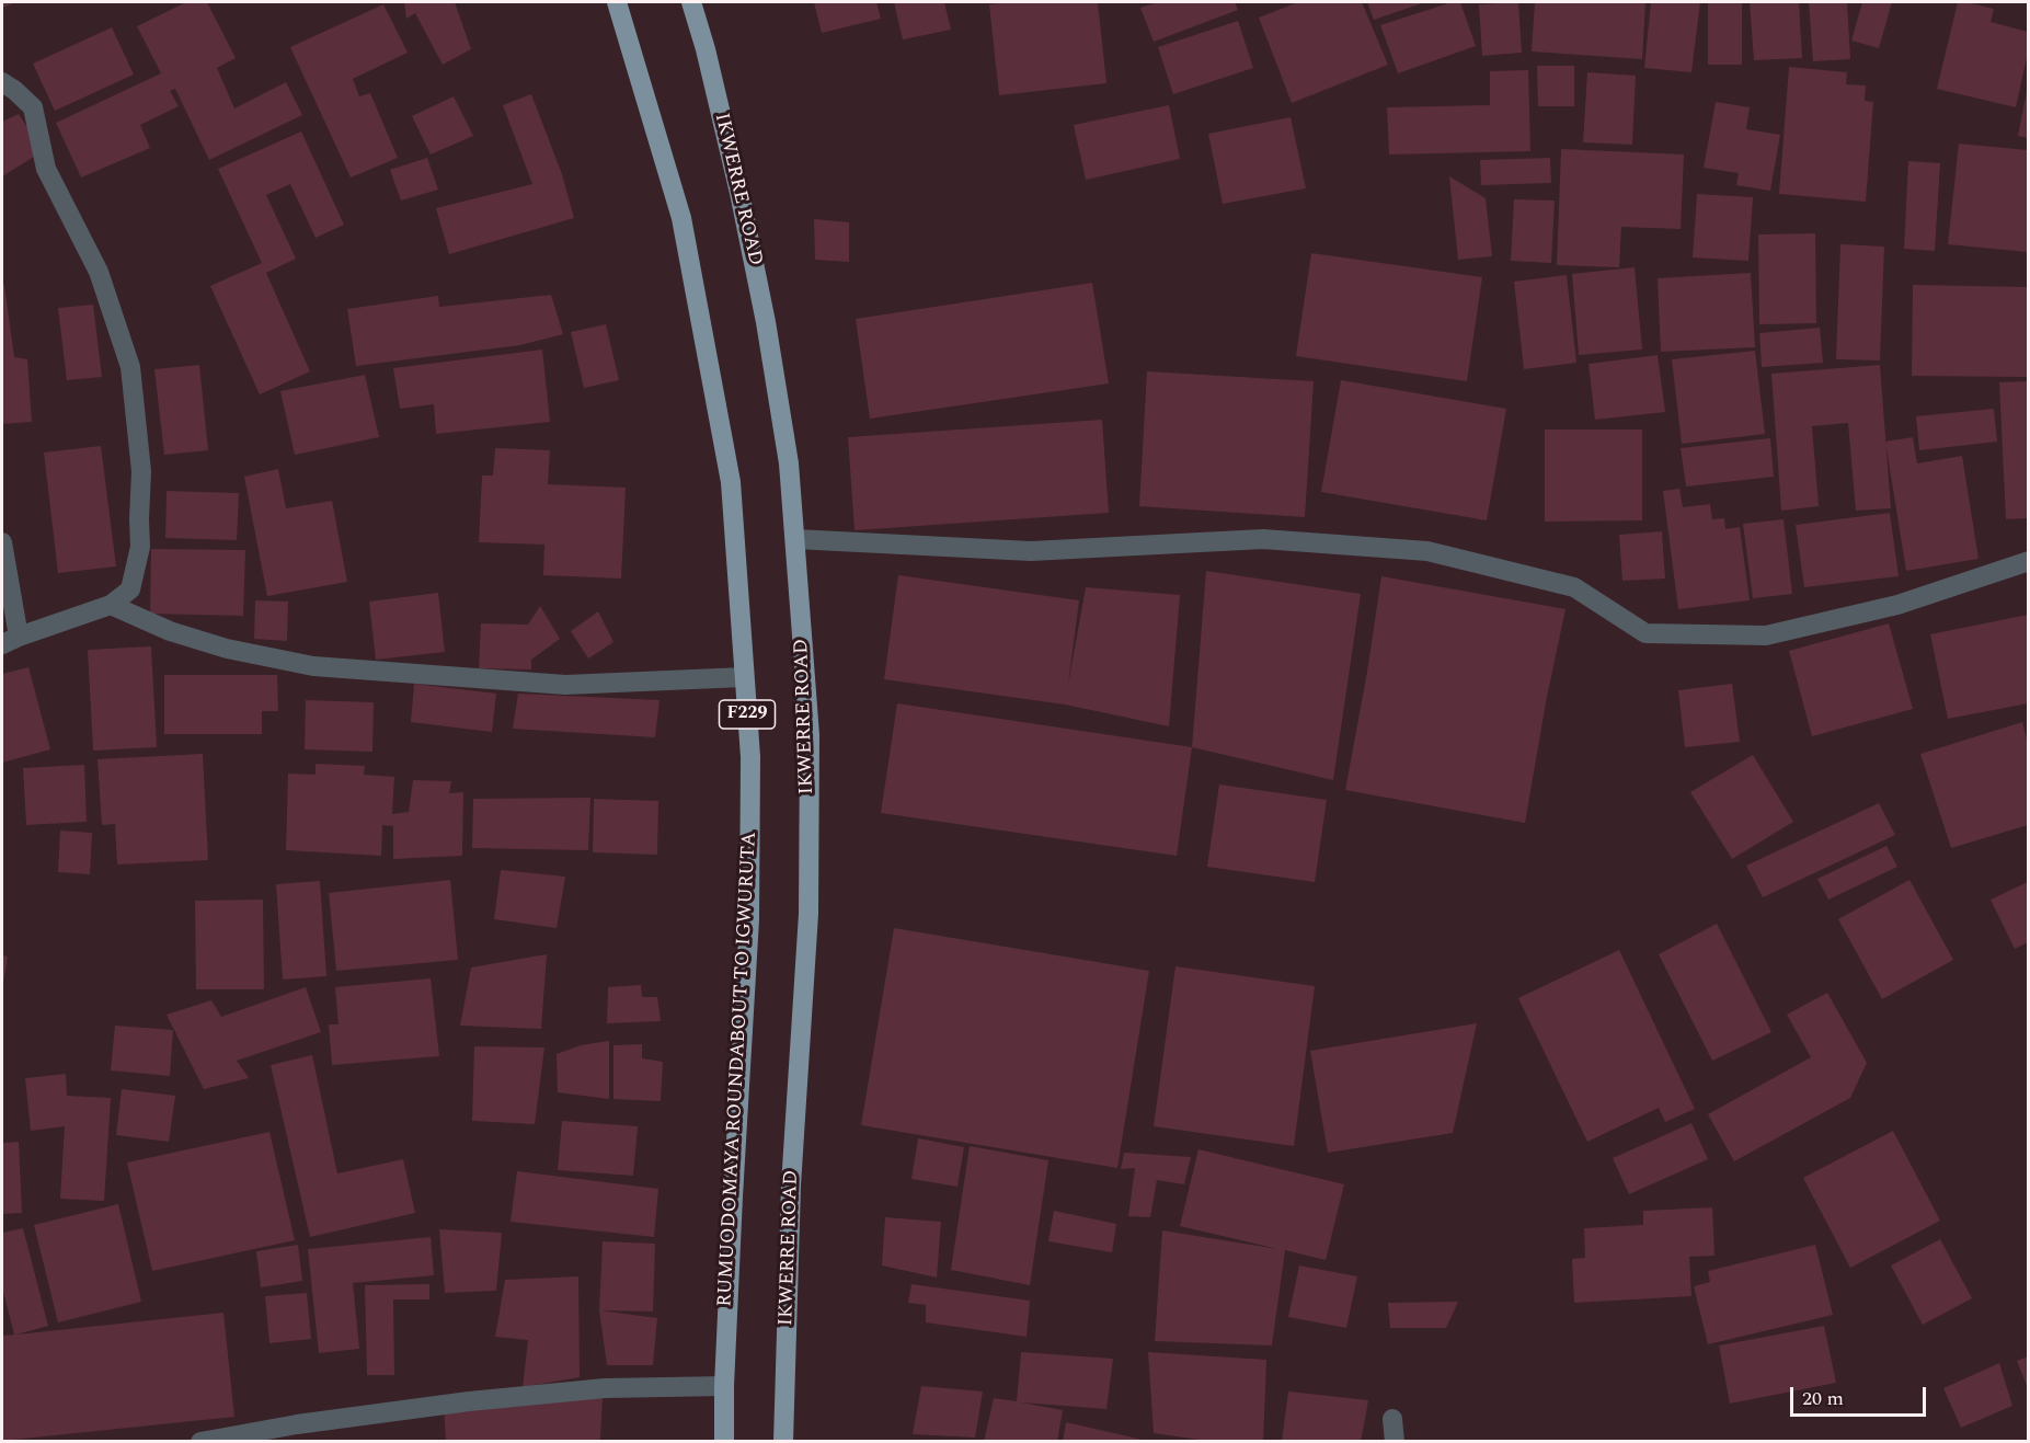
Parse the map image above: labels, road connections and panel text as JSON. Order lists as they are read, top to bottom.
{
  "streets": {
    "main road": ["IKWERRE ROAD", "F229", "RUMUODOMAYA ROUNDABOUT TO IGWURUTA"]
  },
  "scale_bar": "20 m"
}
